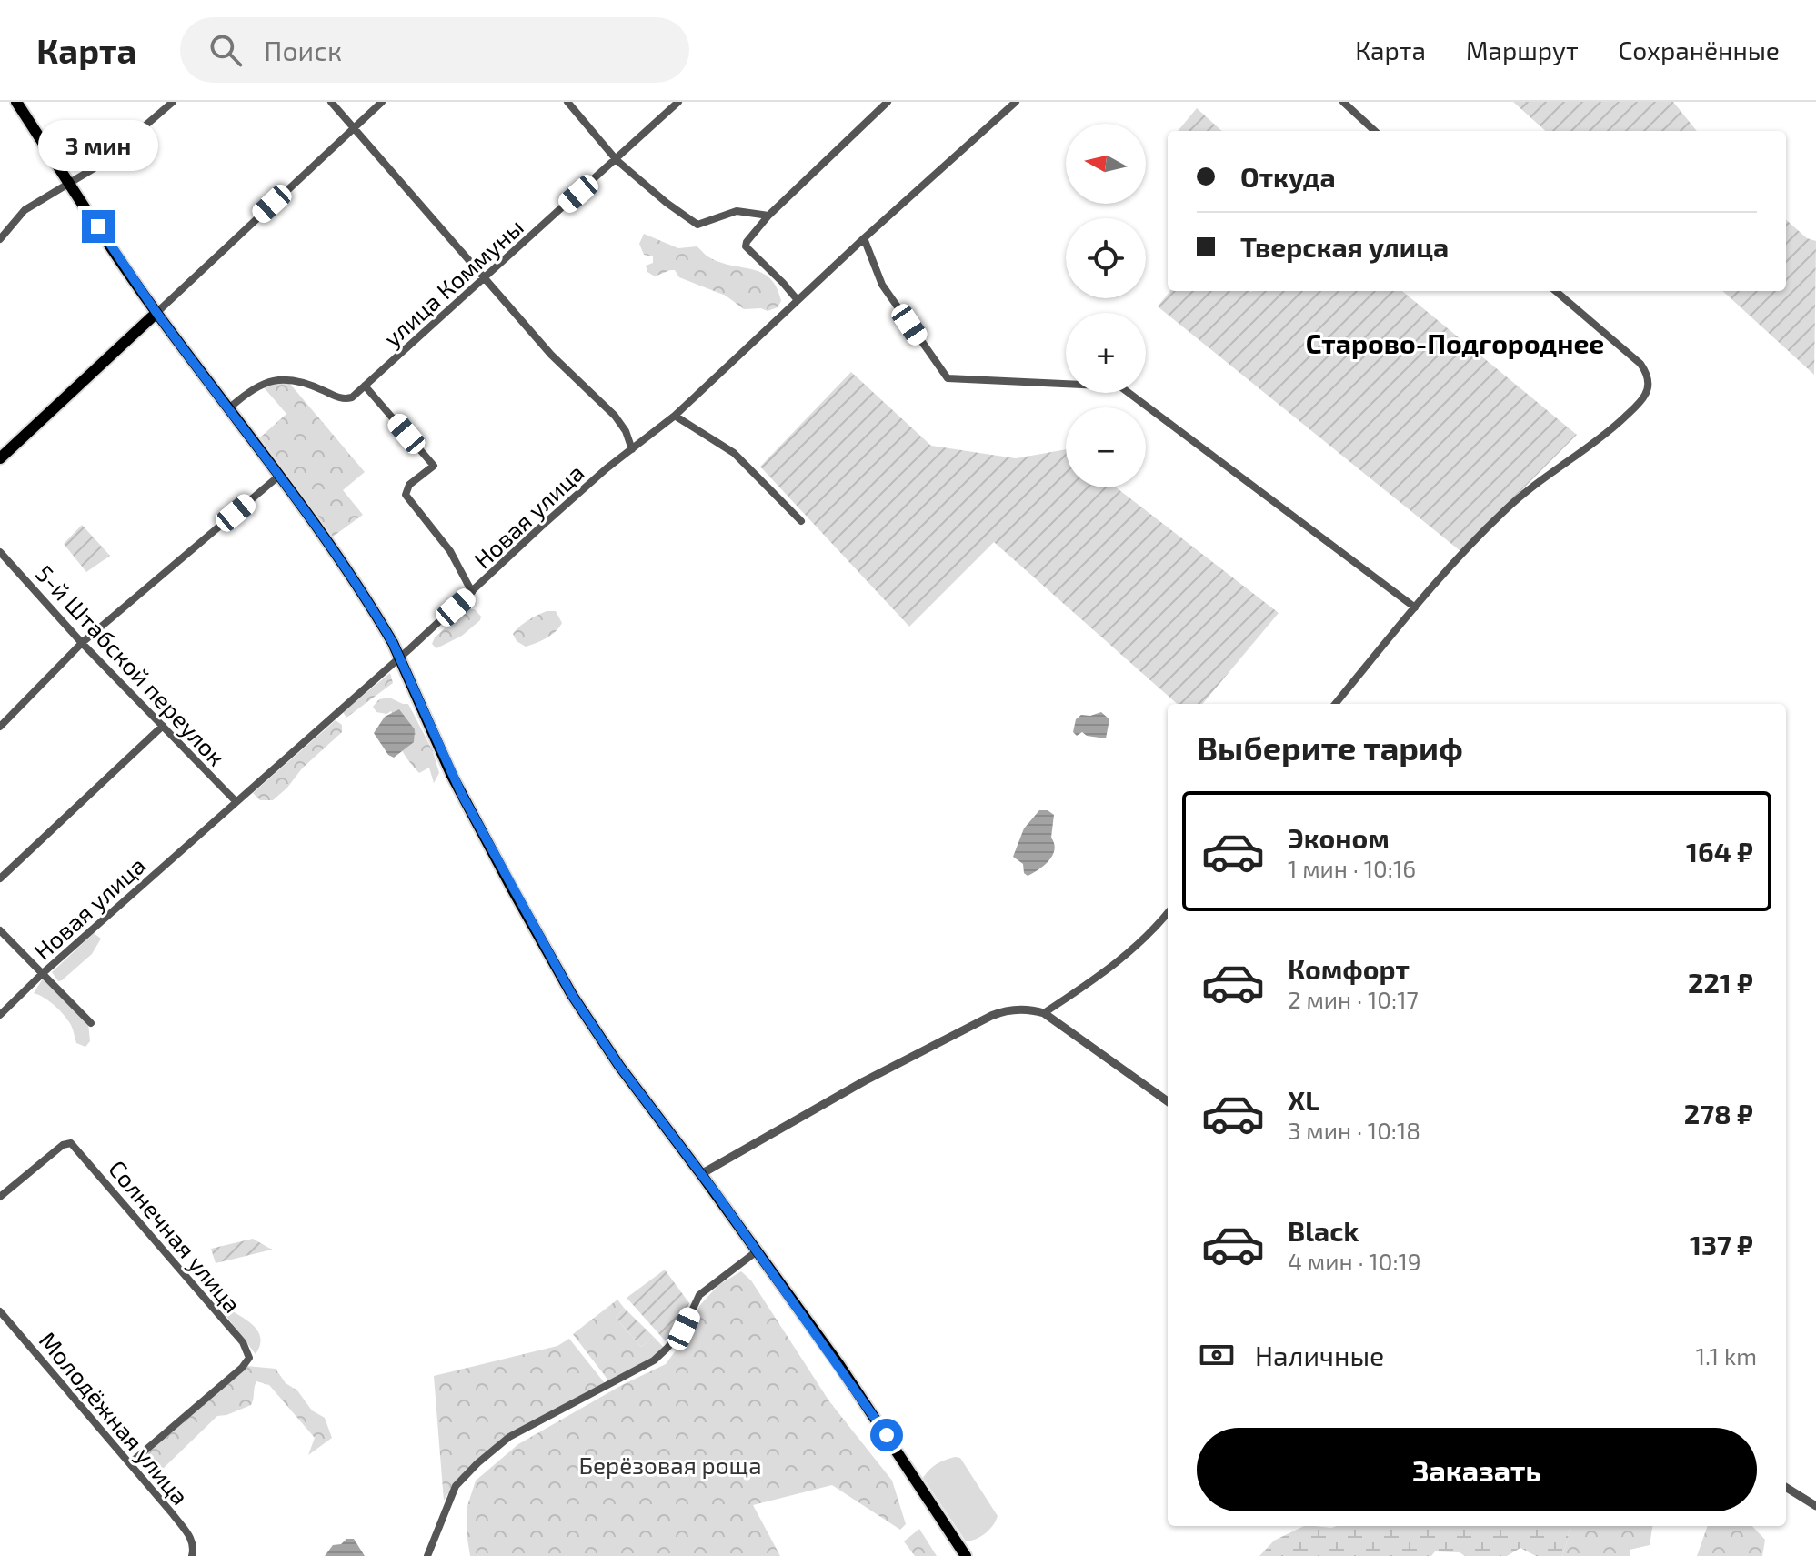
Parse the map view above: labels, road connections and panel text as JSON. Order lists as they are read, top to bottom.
{
  "streets": {
    "street": [
      "улица Коммуны",
      "Новая улица",
      "5-й Штабской переулок",
      "Солнечная улица",
      "Молодёжная улица"
    ]
  },
  "crossings": [
    ["Новая улица", "5-й Штабской переулок"],
    ["Солнечная улица", "Молодёжная улица"]
  ],
  "districts": ["Старово-Подгороднее"],
  "parks": ["Берёзовая роща"],
  "north": "left",
  "page": {
    "header": "Карта",
    "search": "Поиск",
    "nav": ["Карта", "Маршрут", "Сохранённые"],
    "bubble": "3 мин",
    "map_buttons": ["+", "−"],
    "banner": ["Откуда", "Тверская улица"],
    "heading": "Выберите тариф",
    "list": [
      {
        "name": "Эконом",
        "note": "1 мин · 10:16",
        "value": "164 ₽"
      },
      {
        "name": "Комфорт",
        "note": "2 мин · 10:17",
        "value": "221 ₽"
      },
      {
        "name": "XL",
        "note": "3 мин · 10:18",
        "value": "278 ₽"
      },
      {
        "name": "Black",
        "note": "4 мин · 10:19",
        "value": "137 ₽"
      }
    ],
    "pay": ["Наличные", "1.1 km"],
    "buttons": "Заказать"
  }
}
